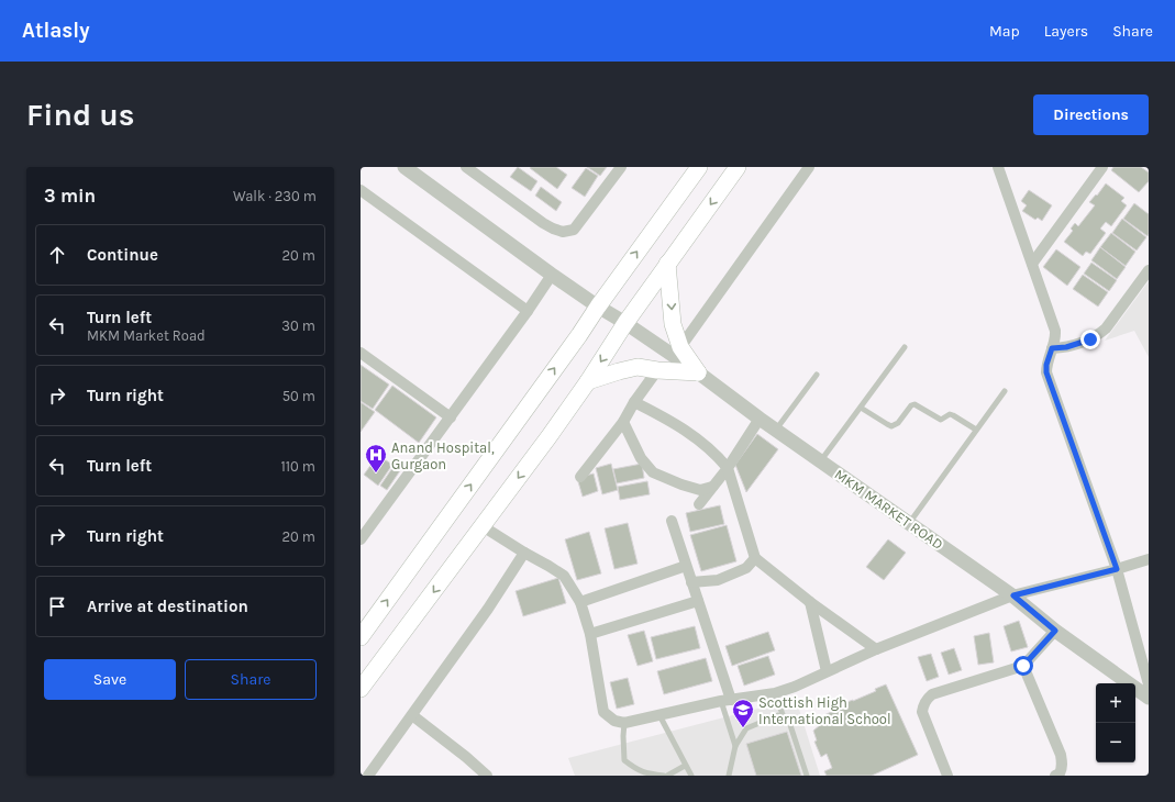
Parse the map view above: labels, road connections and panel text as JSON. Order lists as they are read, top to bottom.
{
  "streets": {
    "street": ["MKM MARKET ROAD"]
  },
  "places": {
    "hospital": ["Anand Hospital, Gurgaon"],
    "school or university": ["Scottish High International School"]
  },
  "page": {
    "header": "Atlasly",
    "nav": ["Map", "Layers", "Share"],
    "buttons": [
      "Directions",
      ["Save", "Share"]
    ],
    "title": "Find us",
    "heading": ["3 min", "Walk · 230 m"],
    "list": [
      ["Continue", "20 m"],
      ["Turn left", "MKM Market Road", "30 m"],
      ["Turn right", "50 m"],
      ["Turn left", "110 m"],
      ["Turn right", "20 m"],
      "Arrive at destination"
    ],
    "map_buttons": ["+", "−"]
  }
}
